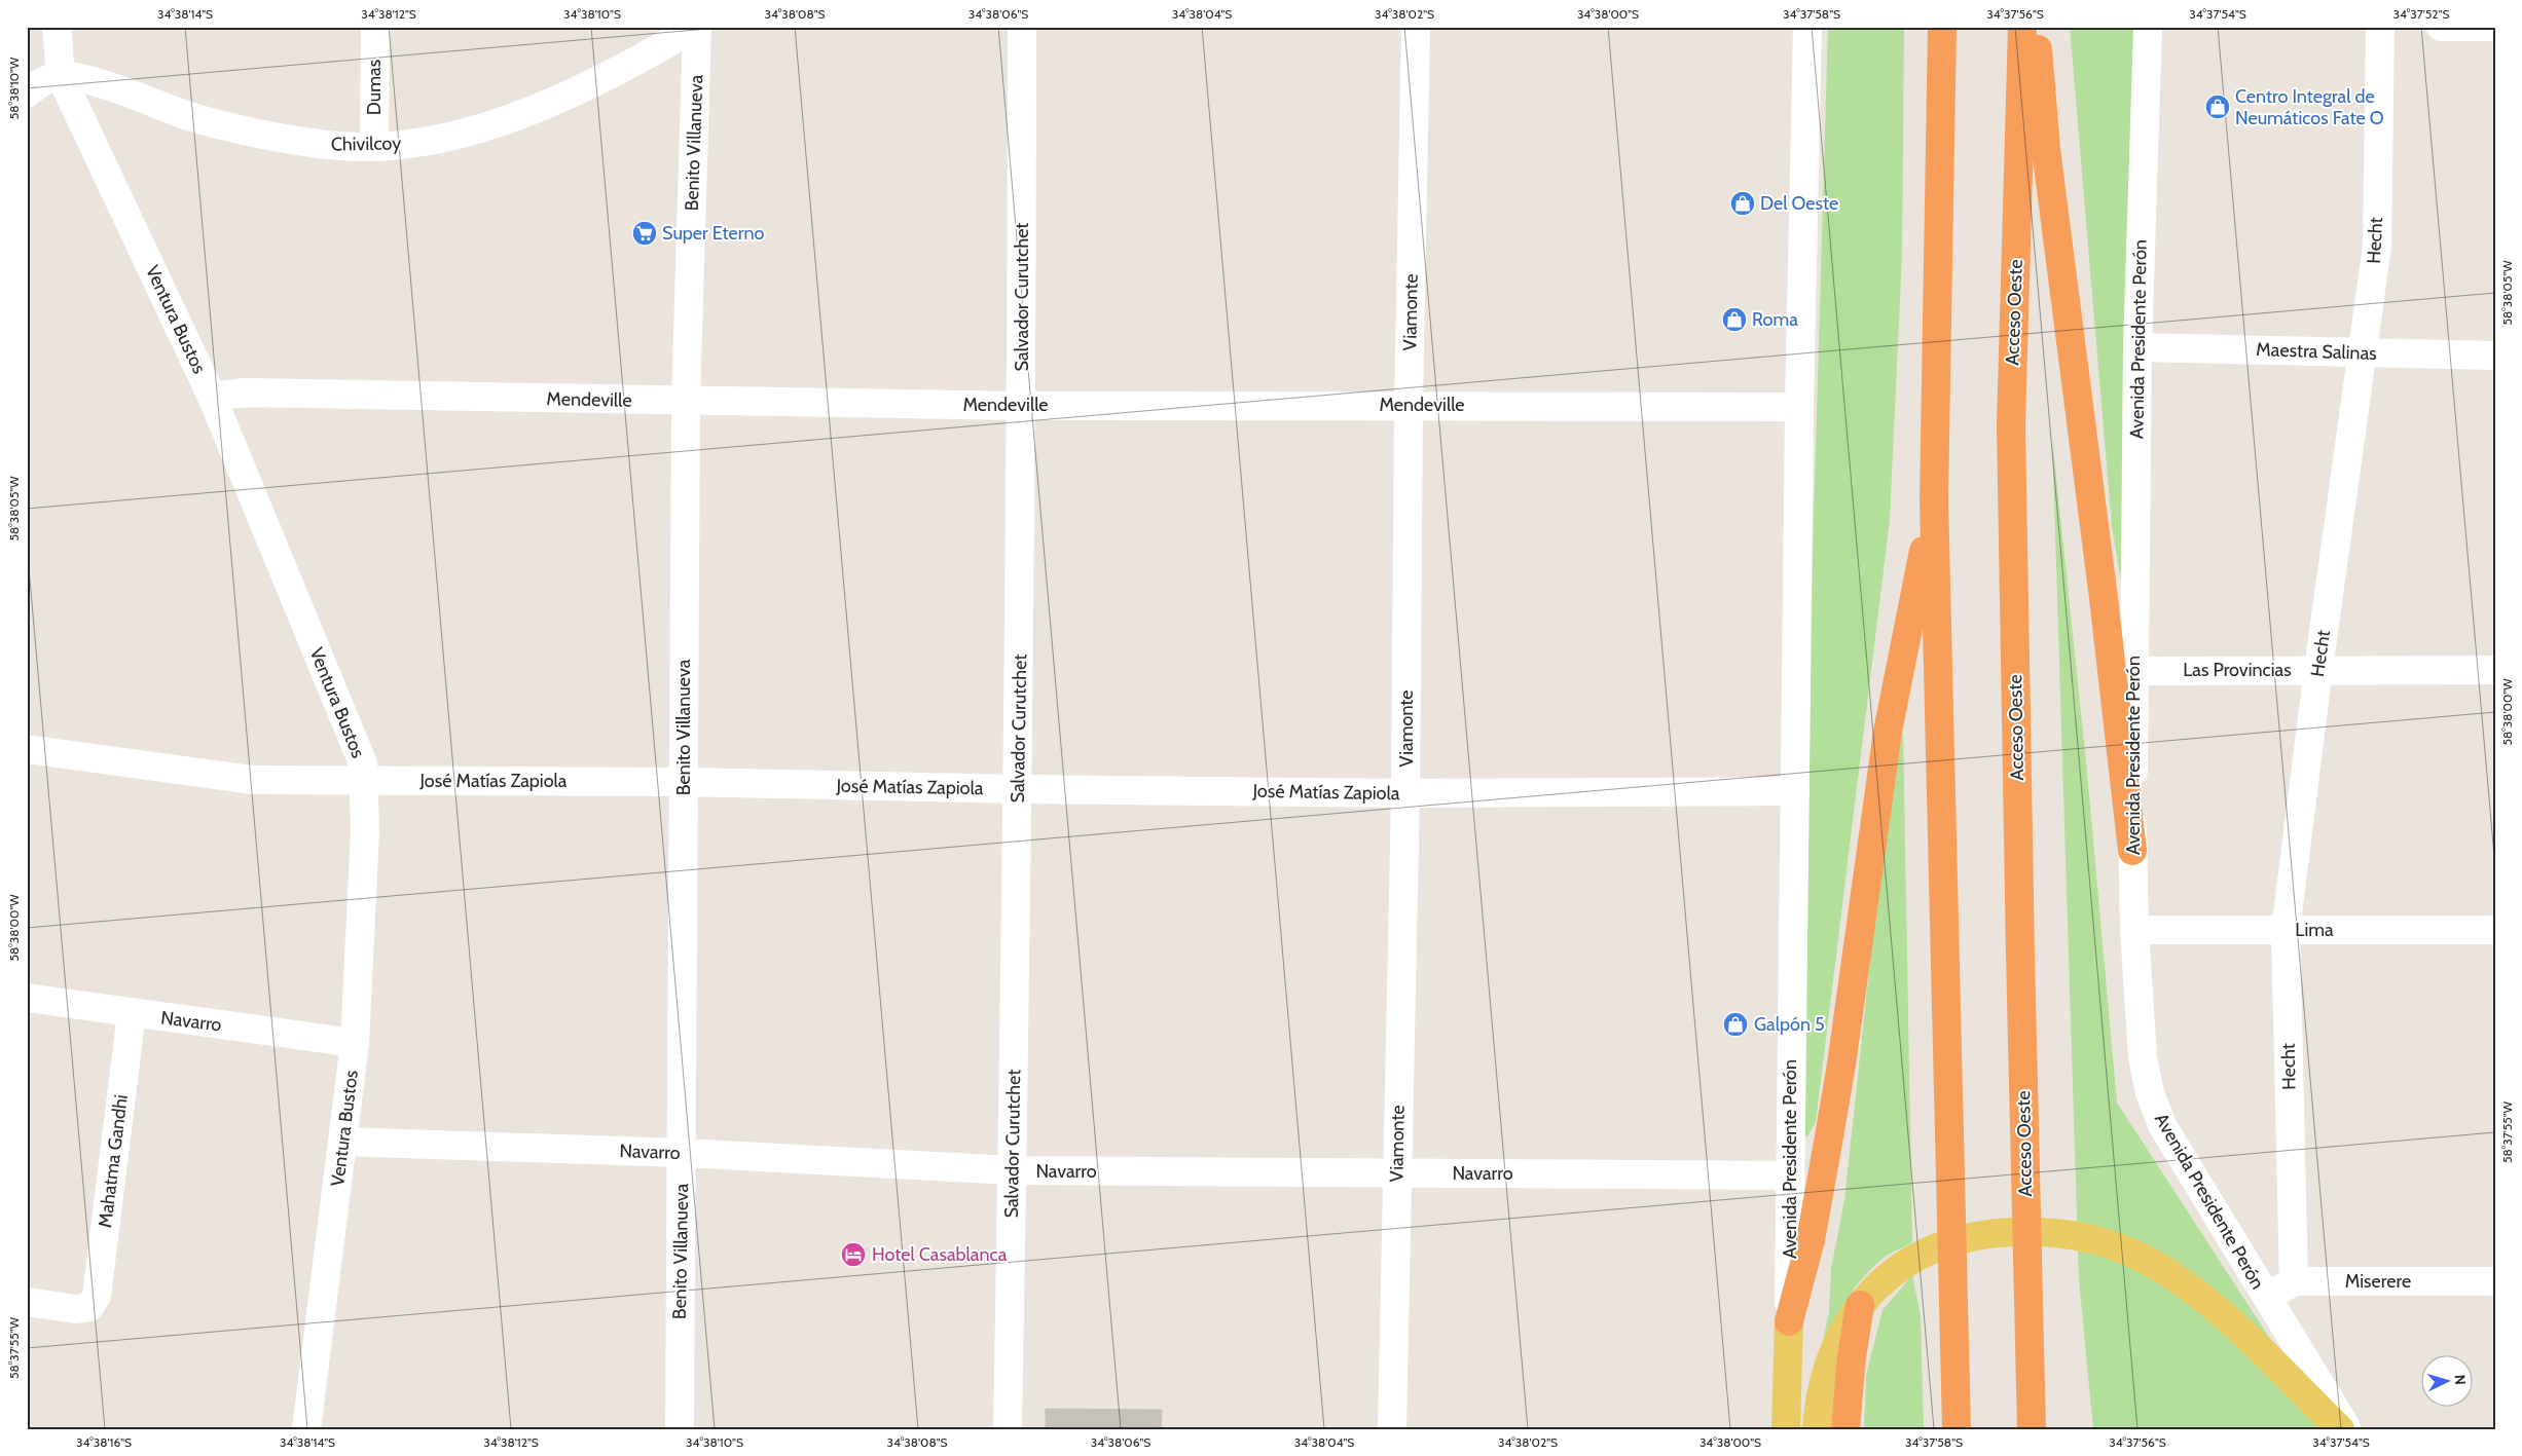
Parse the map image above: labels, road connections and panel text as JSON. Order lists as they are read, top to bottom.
{
  "streets": {
    "highway": ["Acceso Oeste"],
    "main road": ["Avenida Presidente Perón"],
    "street": [
      "Dumas",
      "Benito Villanueva",
      "Chivilcoy",
      "Hecht",
      "Salvador Curutchet",
      "Viamonte",
      "Ventura Bustos",
      "Maestra Salinas",
      "Mendeville",
      "Las Provincias",
      "José Matías Zapiola",
      "Lima",
      "Navarro",
      "Mahatma Gandhi",
      "Miserere"
    ]
  },
  "crossings": [
    ["Dumas", "Chivilcoy"],
    ["Benito Villanueva", "Chivilcoy"],
    ["Benito Villanueva", "Mendeville"],
    ["Benito Villanueva", "José Matías Zapiola"],
    ["Benito Villanueva", "Navarro"],
    ["Chivilcoy", "Ventura Bustos"],
    ["Hecht", "Maestra Salinas"],
    ["Hecht", "Las Provincias"],
    ["Hecht", "Lima"],
    ["Hecht", "Miserere"],
    ["Salvador Curutchet", "Mendeville"],
    ["Salvador Curutchet", "José Matías Zapiola"],
    ["Salvador Curutchet", "Navarro"],
    ["Viamonte", "Mendeville"],
    ["Viamonte", "José Matías Zapiola"],
    ["Viamonte", "Navarro"],
    ["Ventura Bustos", "Mendeville"],
    ["Ventura Bustos", "José Matías Zapiola"],
    ["Ventura Bustos", "Navarro"],
    ["Avenida Presidente Perón", "Maestra Salinas"],
    ["Avenida Presidente Perón", "Mendeville"],
    ["Avenida Presidente Perón", "Las Provincias"],
    ["Avenida Presidente Perón", "José Matías Zapiola"],
    ["Avenida Presidente Perón", "Lima"],
    ["Avenida Presidente Perón", "Navarro"],
    ["Navarro", "Mahatma Gandhi"]
  ],
  "places": {
    "shop": [
      "Centro Integral de Neumáticos Fate O",
      "Del Oeste",
      "Roma",
      "Galpón 5"
    ],
    "supermarket": ["Super Eterno"],
    "hotel": ["Hotel Casablanca"]
  },
  "north": "right",
  "coordinates": [
    "34°38'14\"S",
    "34°38'12\"S",
    "34°38'10\"S",
    "34°38'08\"S",
    "34°38'06\"S",
    "34°38'04\"S",
    "34°38'02\"S",
    "34°38'00\"S",
    "34°37'58\"S",
    "34°37'56\"S",
    "34°37'54\"S",
    "34°37'52\"S",
    "58°38'10\"W",
    "58°38'05\"W",
    "58°38'00\"W",
    "58°37'55\"W",
    "34°38'16\"S"
  ]
}
